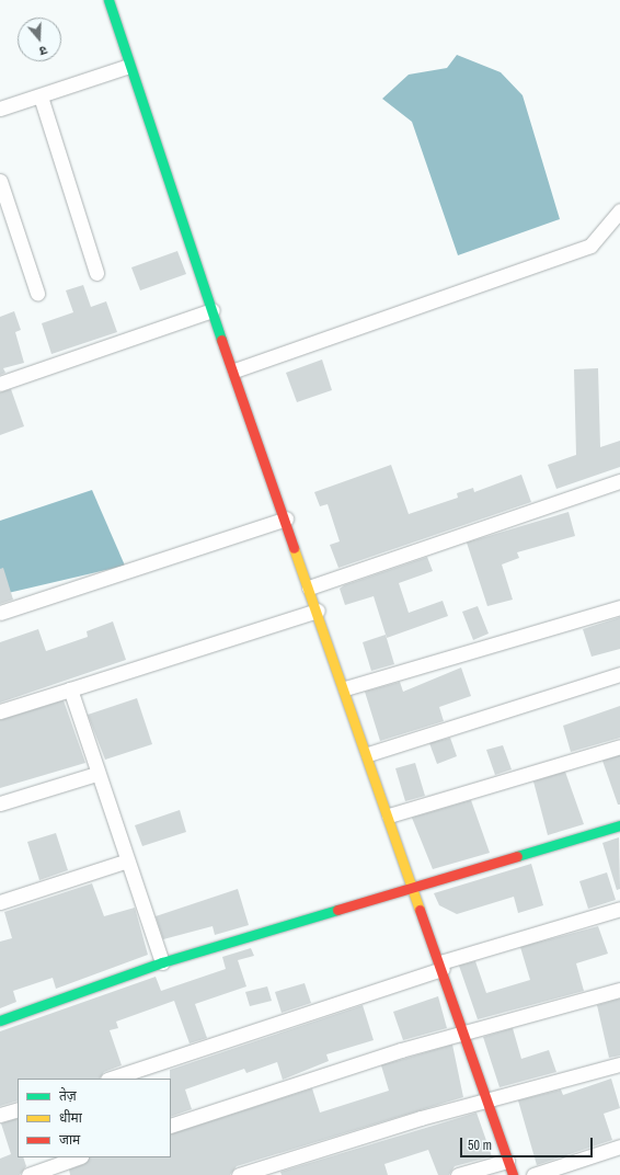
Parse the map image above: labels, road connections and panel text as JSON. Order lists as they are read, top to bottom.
{
  "legend": ["तेज़", "धीमा", "जाम"],
  "scale_bar": "50 m",
  "north": "bottom"
}
